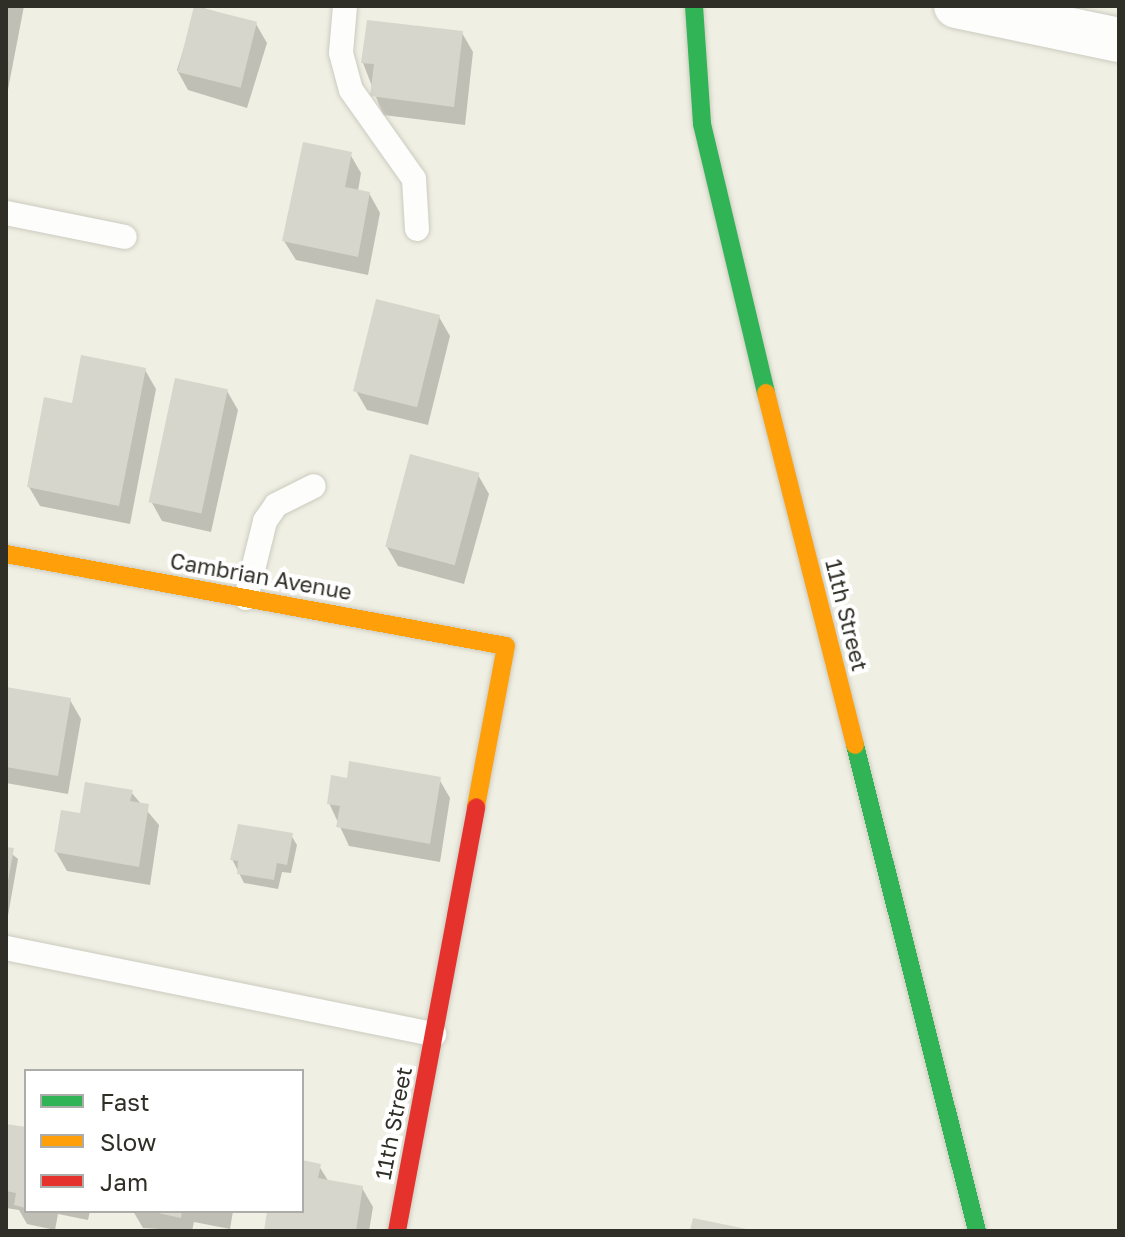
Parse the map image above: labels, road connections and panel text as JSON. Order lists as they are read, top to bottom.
{
  "streets": {
    "main road": ["Cambrian Avenue", "11th Street"]
  },
  "crossings": [
    ["Cambrian Avenue", "11th Street"]
  ],
  "legend": ["Fast", "Slow", "Jam"]
}
